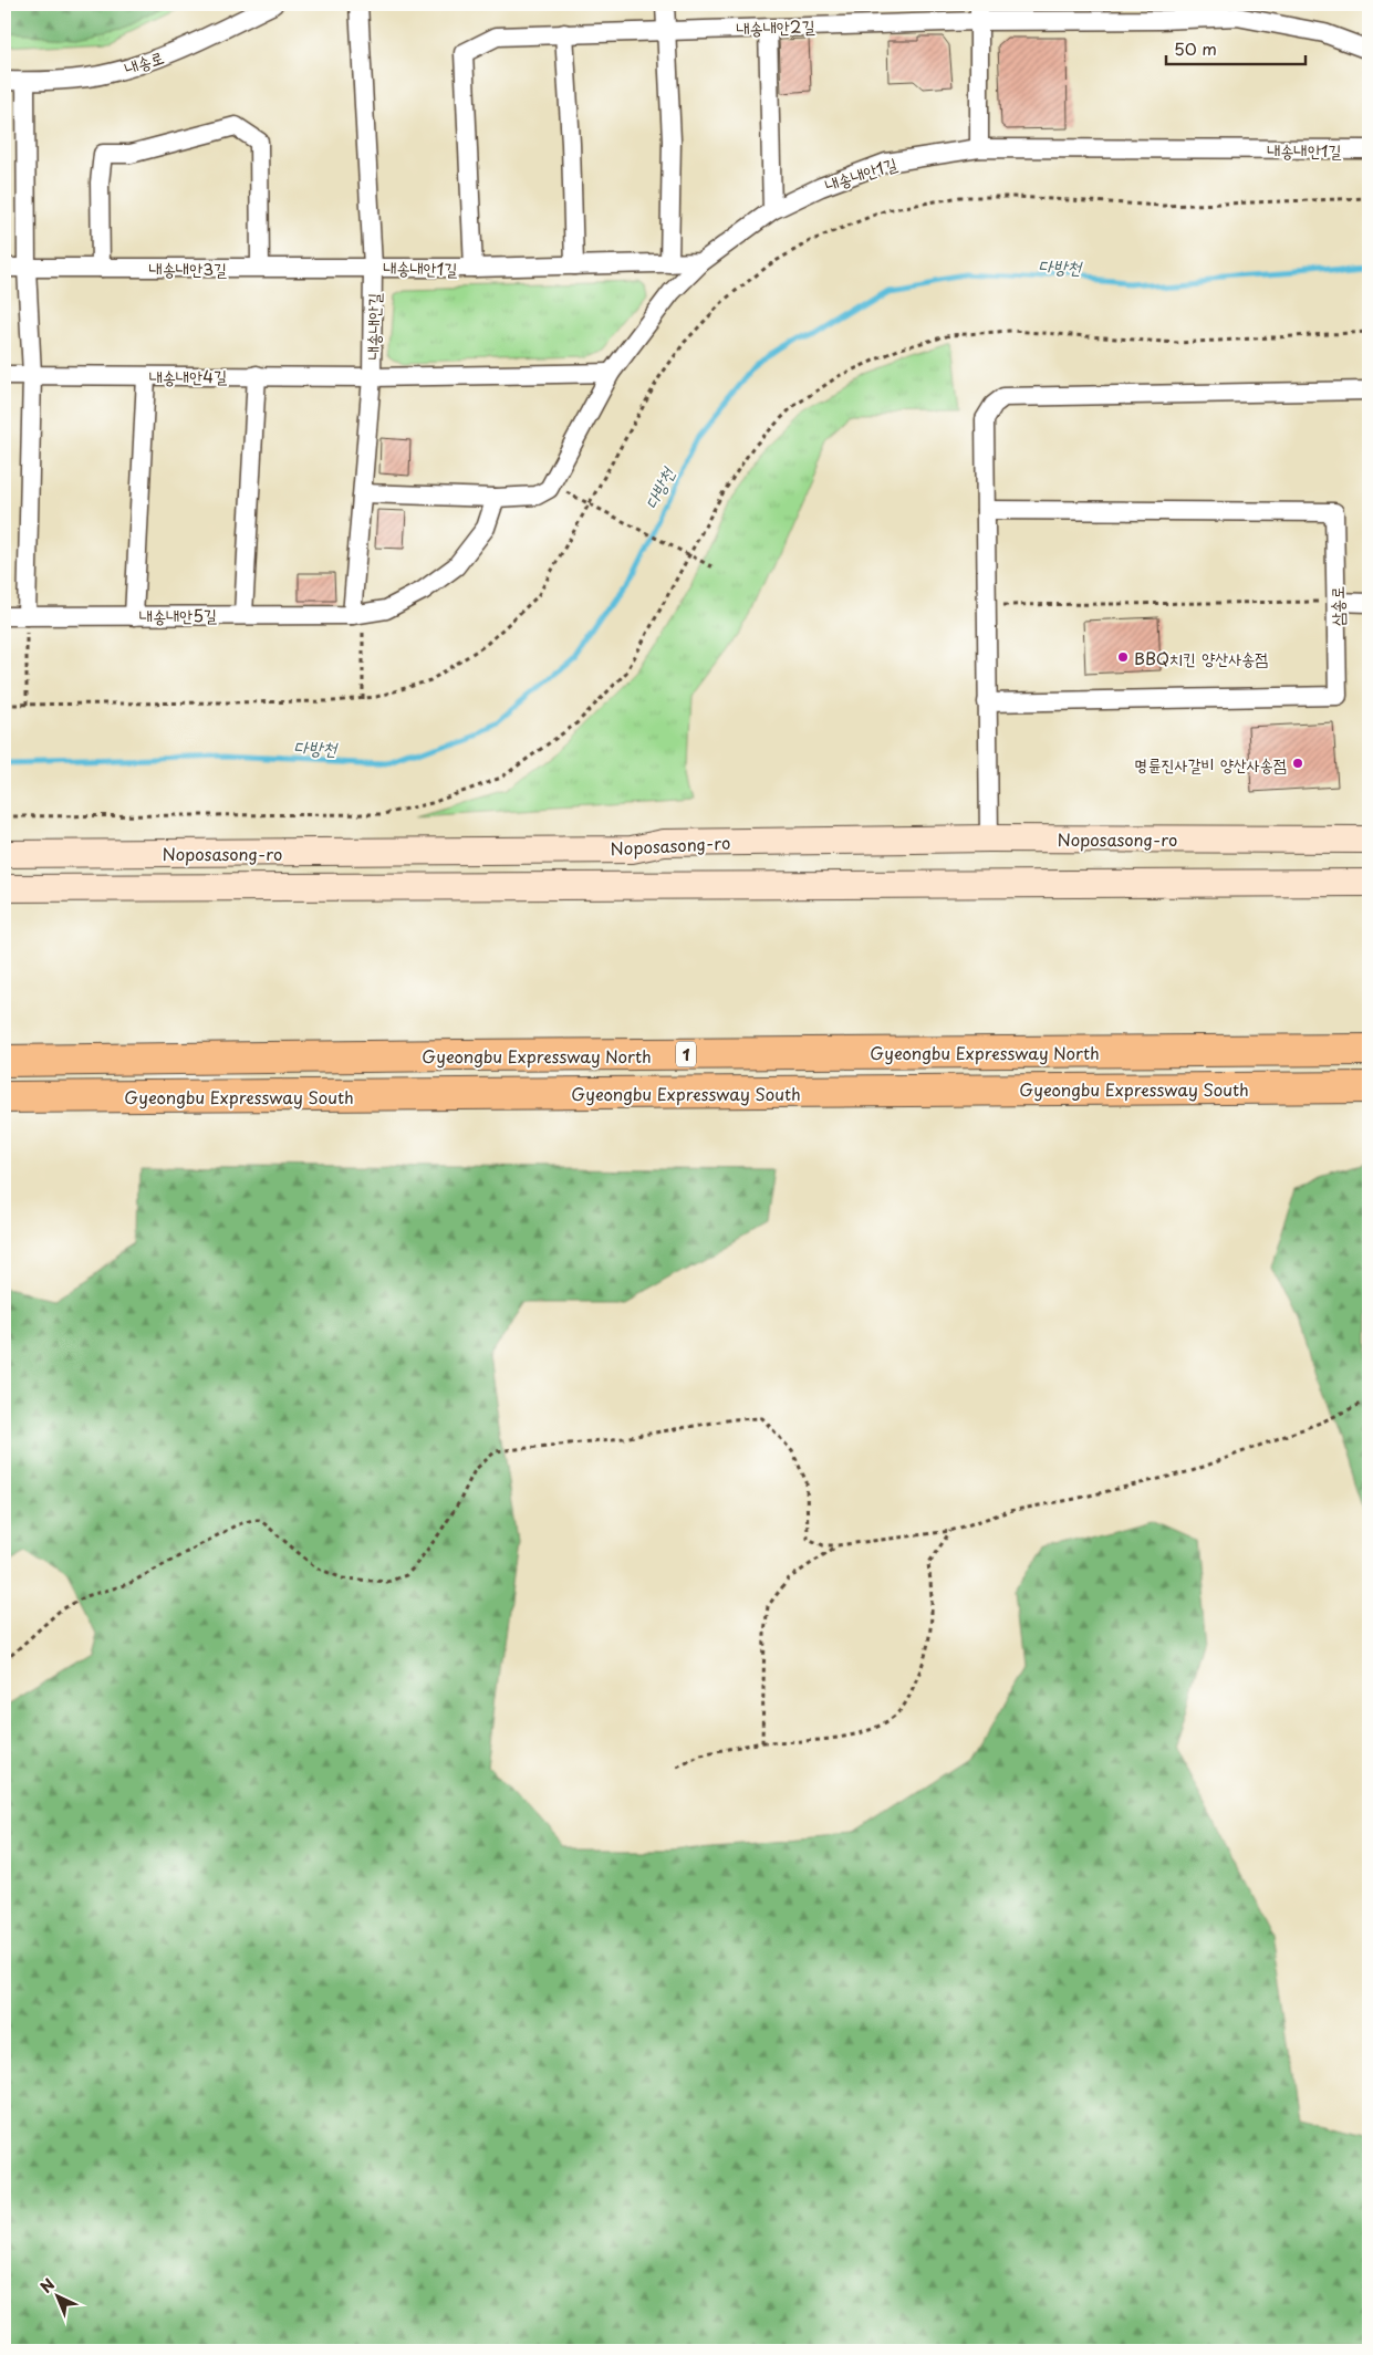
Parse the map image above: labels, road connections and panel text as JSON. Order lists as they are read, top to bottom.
{
  "streets": {
    "highway": ["Gyeongbu Expressway North", "1", "Gyeongbu Expressway South"],
    "main road": ["Noposasong-ro"],
    "street": [
      "내송내안2길",
      "내송로",
      "내송내안1길",
      "내송내안3길",
      "내송내안길",
      "내송내안4길",
      "삼송로",
      "내송내안5길"
    ]
  },
  "crossings": [
    ["내송내안2길", "내송내안1길"],
    ["내송내안1길", "내송내안3길"],
    ["내송내안1길", "내송내안길"],
    ["내송내안3길", "내송내안길"],
    ["내송내안길", "내송내안4길"],
    ["내송내안길", "내송내안5길"]
  ],
  "water": ["다방천"],
  "places": ["BBQ치킨 양산사송점", "명륜진사갈비 양산사송점"],
  "scale_bar": "50 m",
  "north": "top left"
}
